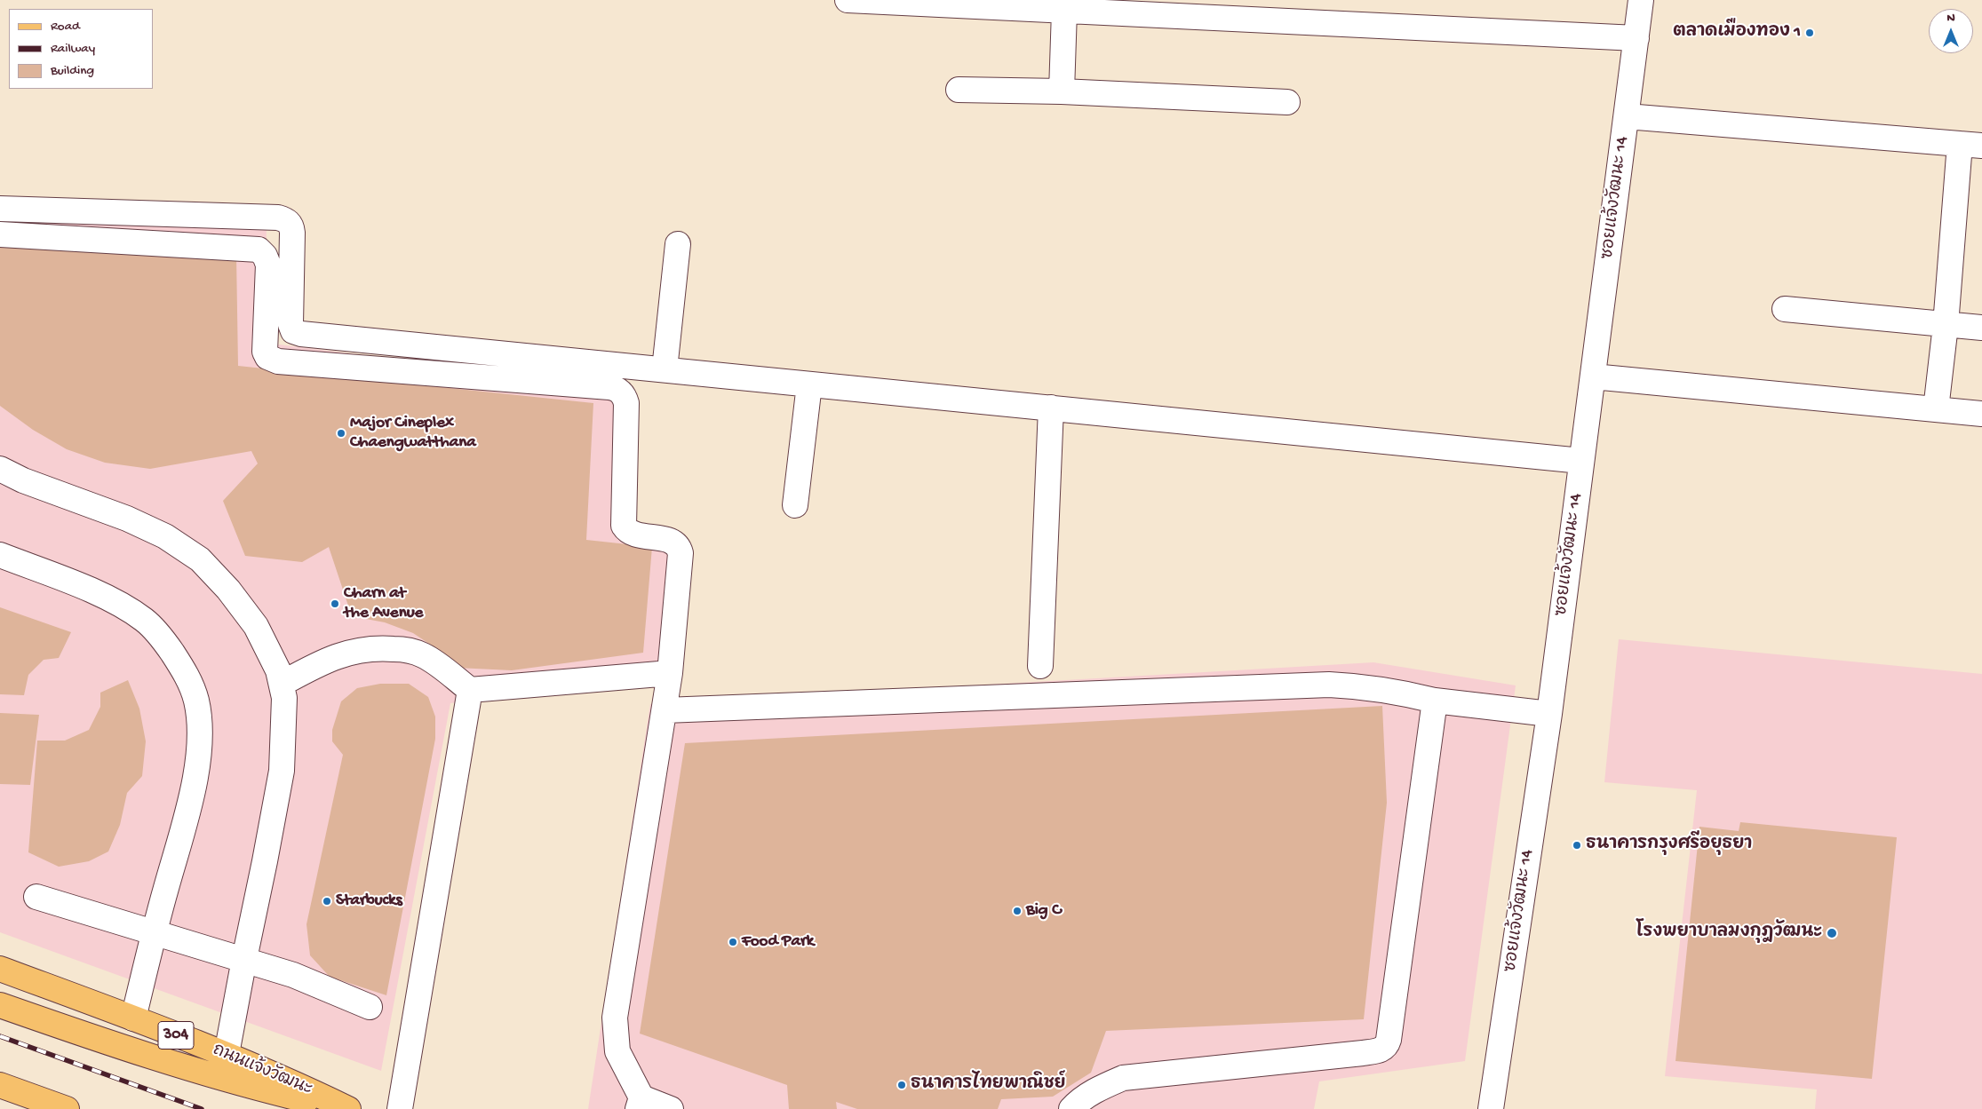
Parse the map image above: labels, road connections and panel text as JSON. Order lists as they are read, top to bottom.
{
  "streets": {
    "main road": ["304", "ถนนแจ้งวัฒนะ"],
    "street": ["ซอยแจ้งวัฒนะ 14"]
  },
  "places": [
    "ตลาดเมืองทอง 1",
    "Major Cineplex Chaengwatthana",
    "Charn at the Avenue",
    "ธนาคารกรุงศรีอยุธยา",
    "Starbucks",
    "Big C",
    "โรงพยาบาลมงกุฎวัฒนะ",
    "Food Park",
    "ธนาคารไทยพาณิชย์"
  ],
  "legend": ["Road", "Railway", "Building"],
  "north": "top"
}
